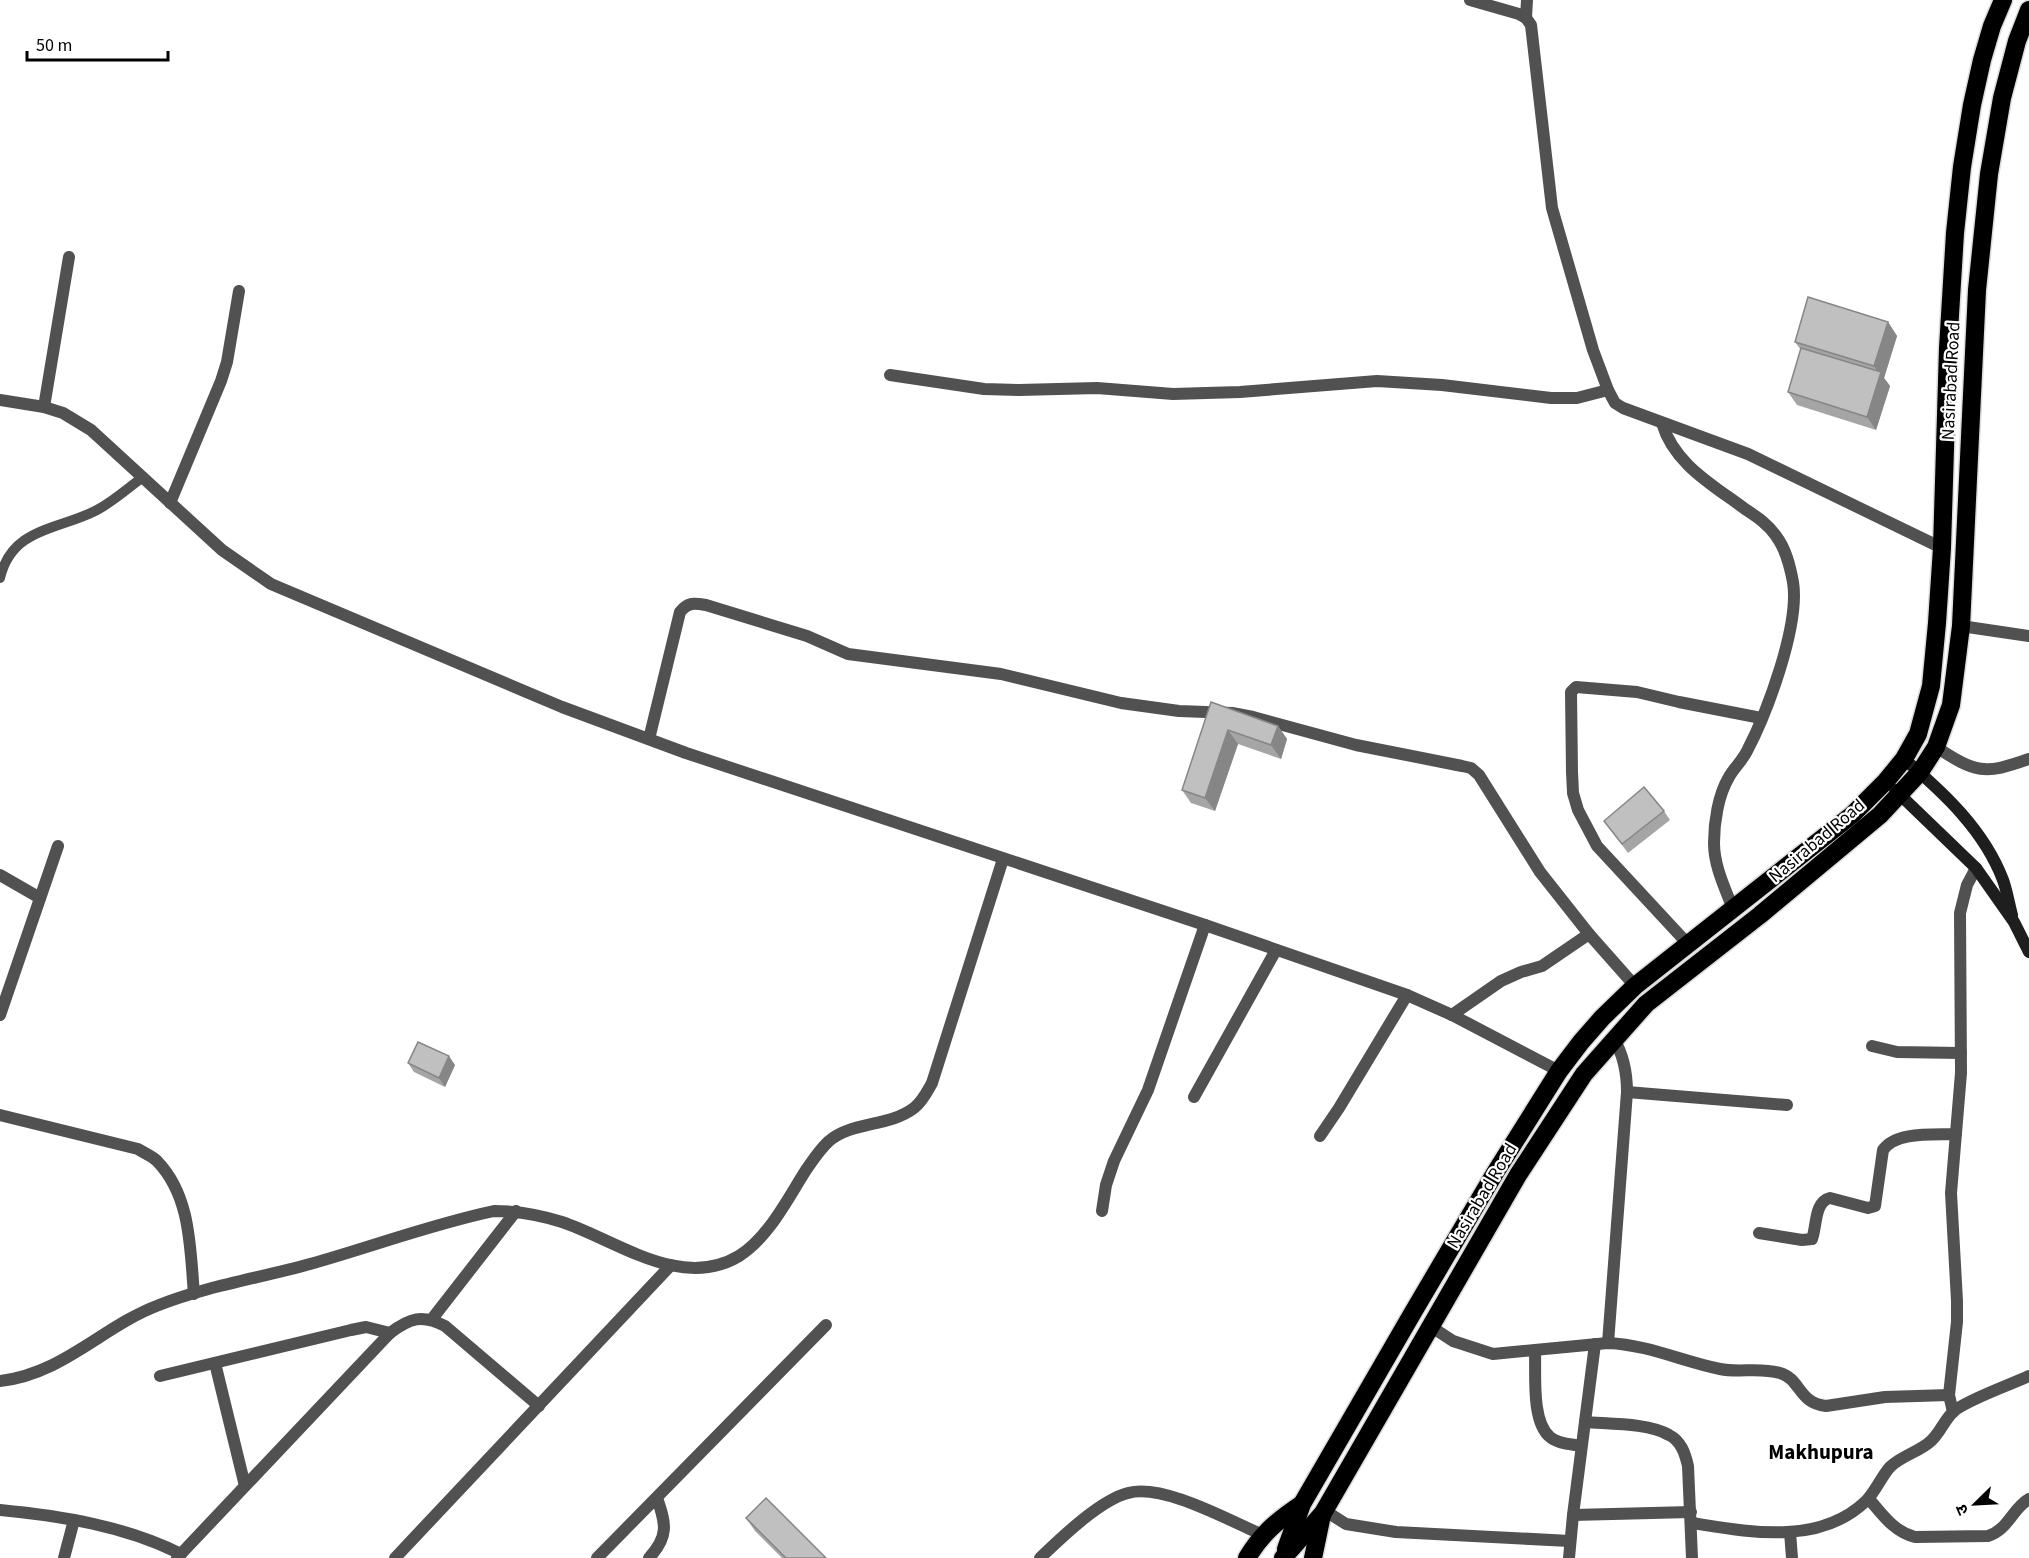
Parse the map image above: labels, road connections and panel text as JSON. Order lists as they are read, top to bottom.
{
  "streets": {
    "highway": ["Nasirabad Road"]
  },
  "districts": ["Makhupura"],
  "scale_bar": "50 m",
  "north": "bottom left"
}
